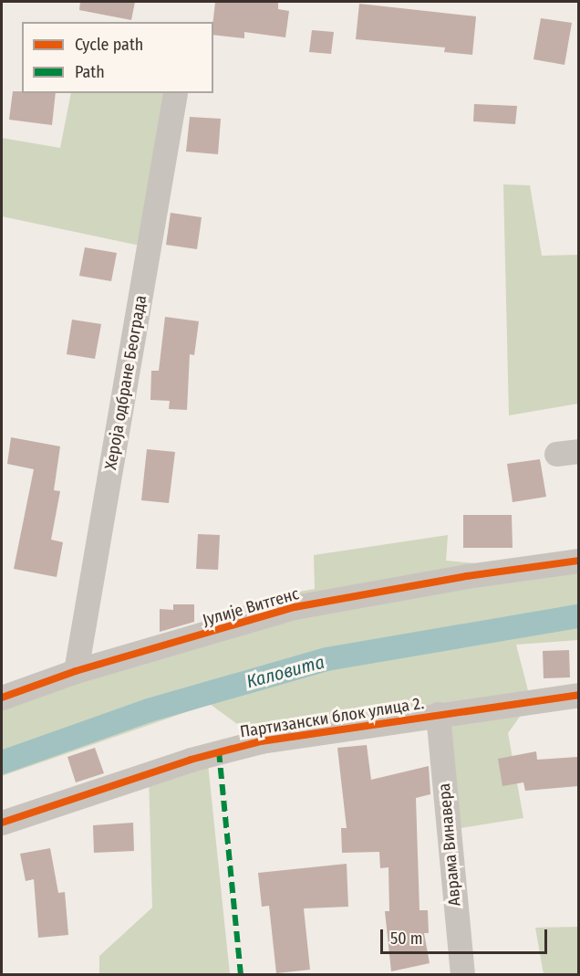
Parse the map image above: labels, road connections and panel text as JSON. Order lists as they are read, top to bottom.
{
  "streets": {
    "street": [
      "Хероја одбране Београда",
      "Јулије Витгенс",
      "Партизански блок улица 2.",
      "Аврама Винавера"
    ]
  },
  "crossings": [
    ["Хероја одбране Београда", "Јулије Витгенс"],
    ["Партизански блок улица 2.", "Аврама Винавера"]
  ],
  "water": ["Каловита"],
  "legend": ["Cycle path", "Path"],
  "scale_bar": "50 m"
}
